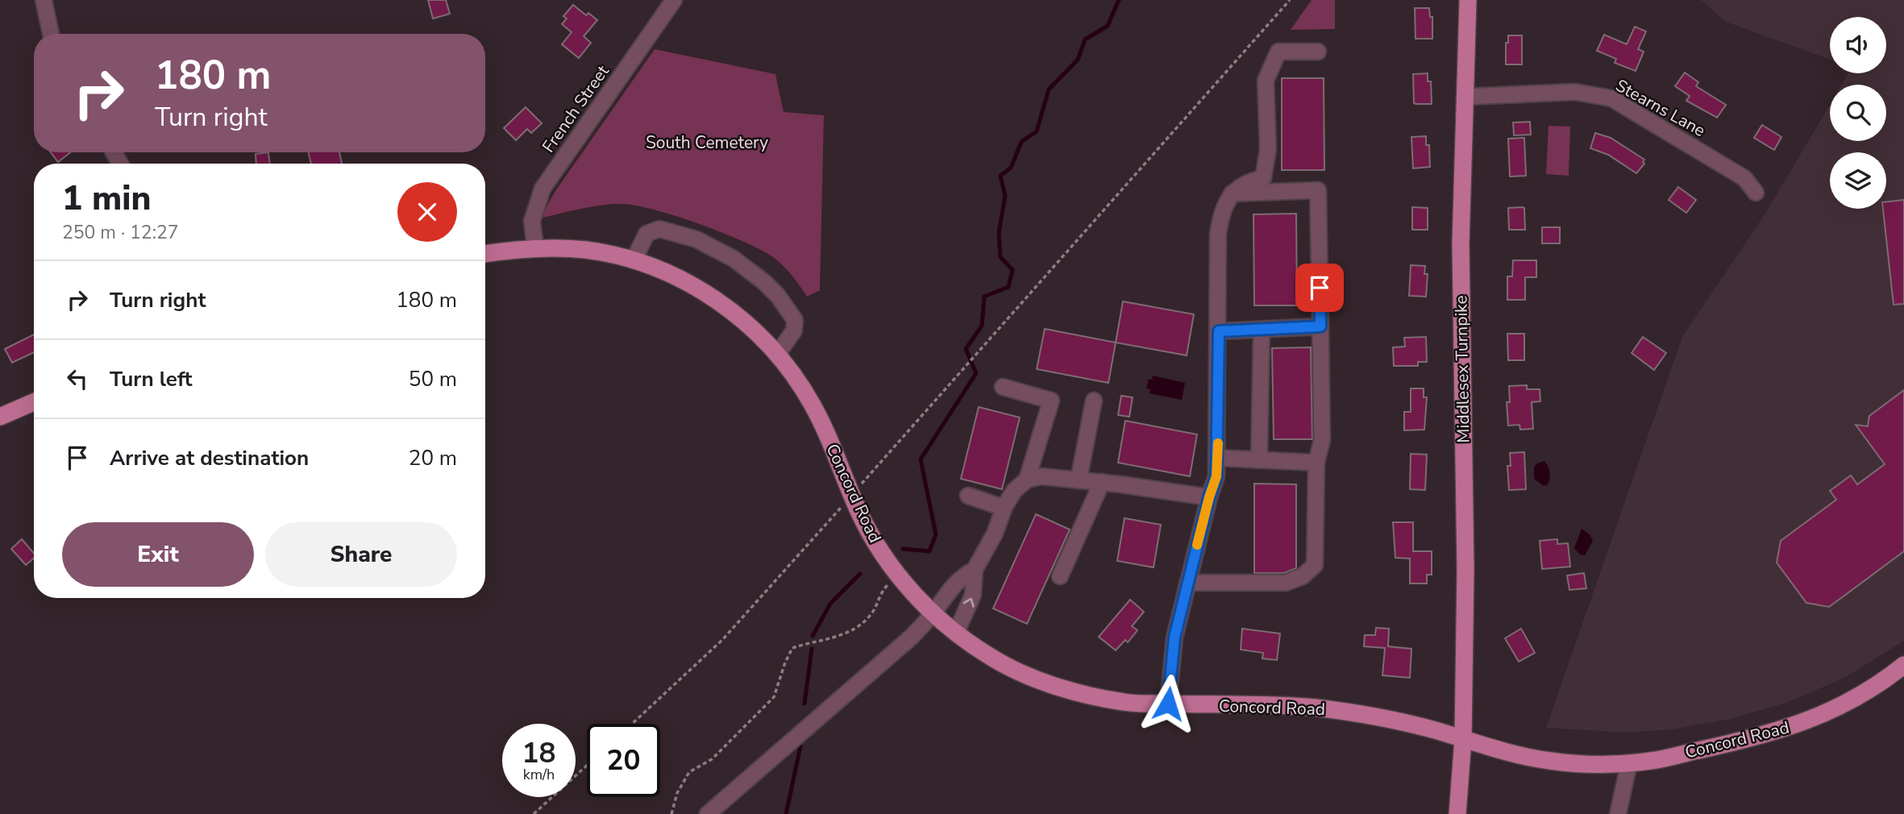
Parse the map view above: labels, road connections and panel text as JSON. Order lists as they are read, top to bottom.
{
  "streets": {
    "main road": ["Middlesex Turnpike", "Concord Road"],
    "street": ["Stearns Lane", "French Street"]
  },
  "crossings": [
    ["Stearns Lane", "Middlesex Turnpike"],
    ["French Street", "Concord Road"],
    ["Middlesex Turnpike", "Concord Road"]
  ],
  "parks": ["South Cemetery"],
  "page": {
    "turn": ["180 m", "Turn right"],
    "heading": ["1 min", "250 m · 12:27"],
    "list": [
      {
        "name": "Turn right",
        "value": "180 m"
      },
      {
        "name": "Turn left",
        "value": "50 m"
      },
      {
        "name": "Arrive at destination",
        "value": "20 m"
      }
    ],
    "buttons": ["Exit", "Share"],
    "speed": "18 km/h",
    "limit": "20"
  }
}
